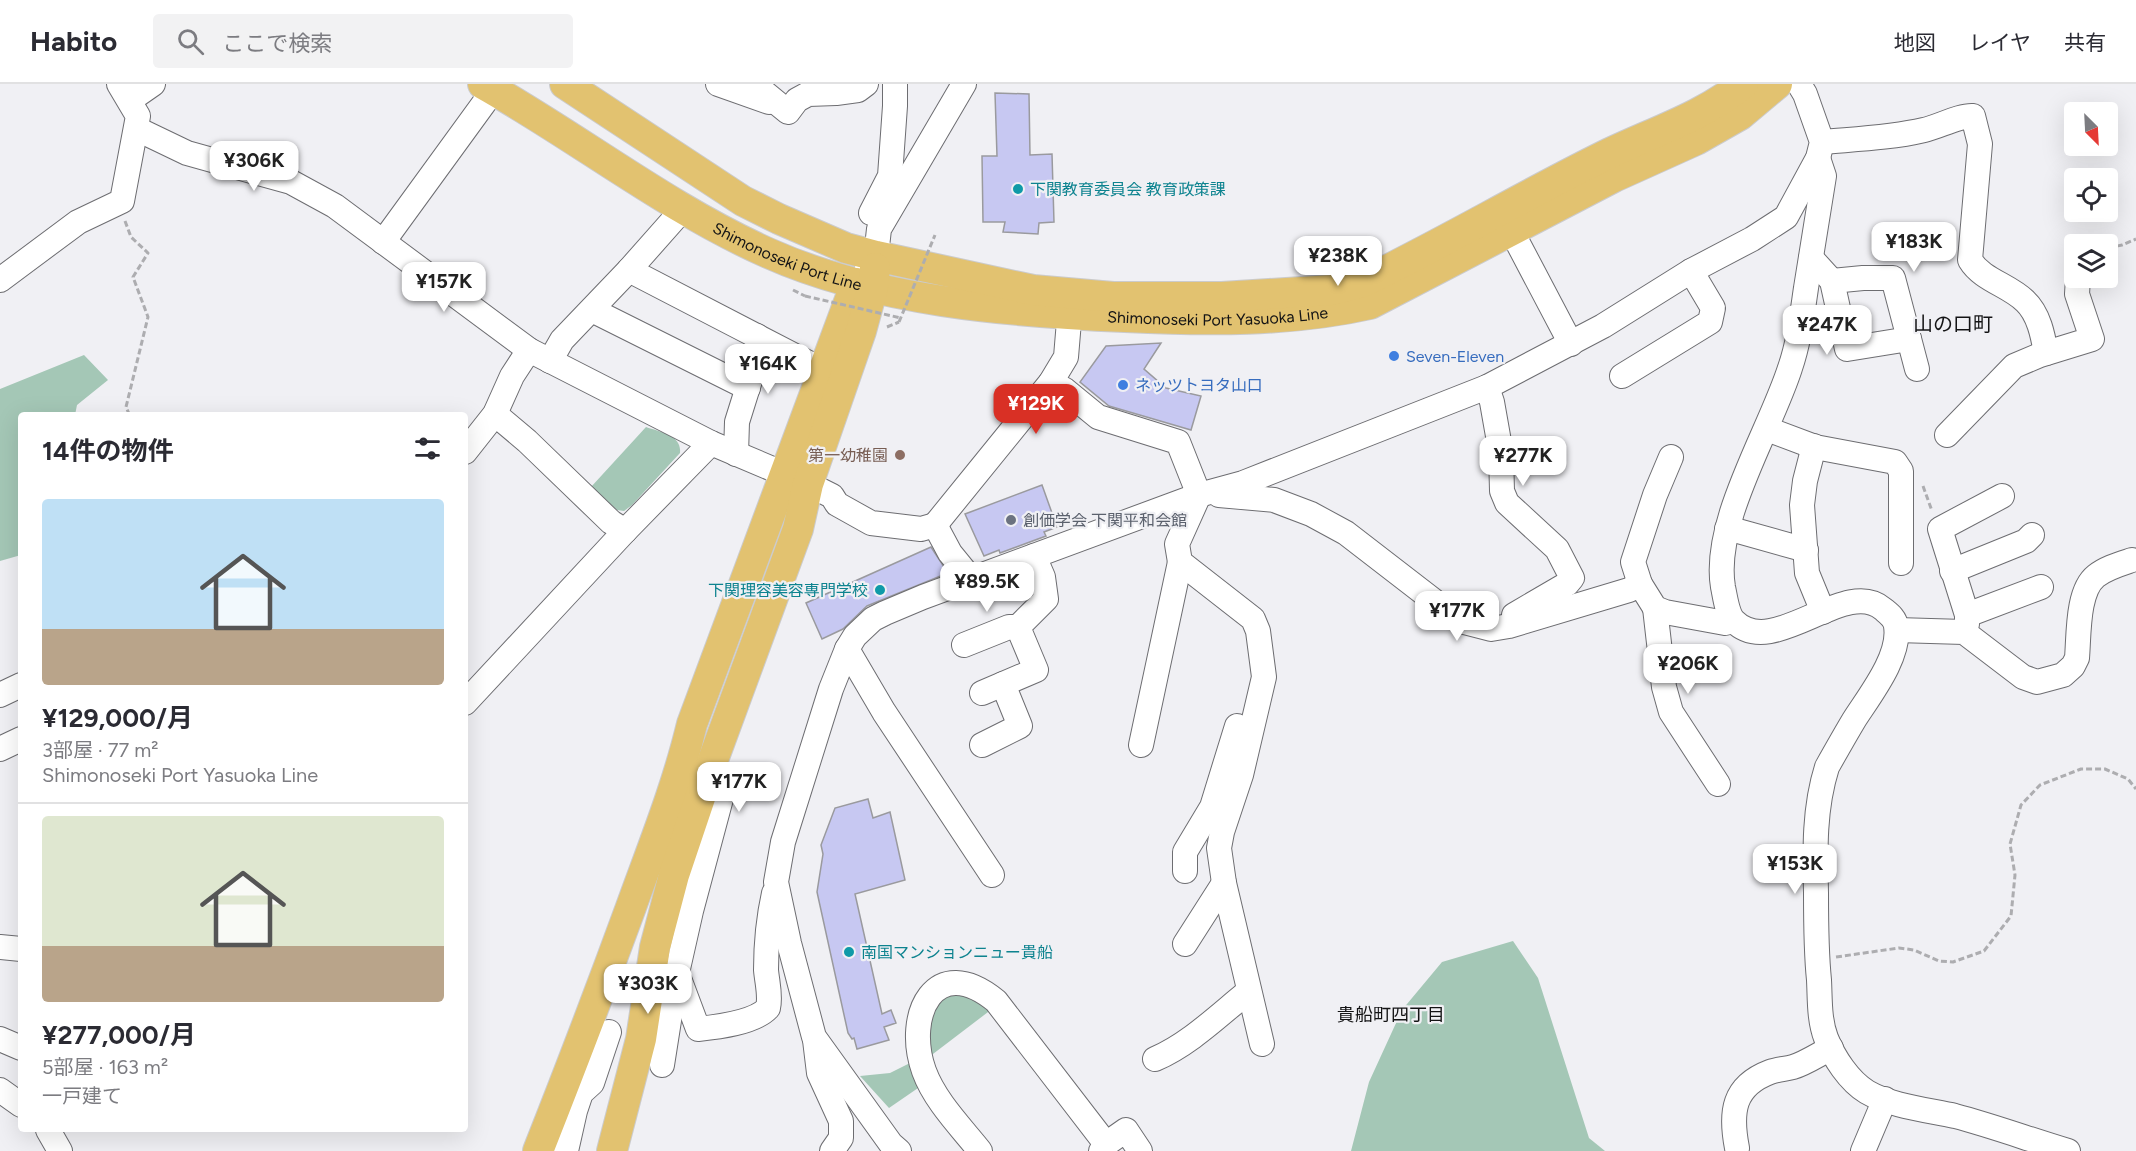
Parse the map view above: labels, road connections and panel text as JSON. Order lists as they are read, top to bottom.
{
  "streets": {
    "main road": ["Shimonoseki Port Line", "Shimonoseki Port Yasuoka Line"]
  },
  "crossings": [
    ["Shimonoseki Port Line", "Shimonoseki Port Yasuoka Line"]
  ],
  "districts": ["山の口町", "貴船町四丁目"],
  "places": [
    "下関教育委員会 教育政策課",
    "Seven-Eleven",
    "ネッツトヨタ山口",
    "第一幼稚園",
    "創価学会 下関平和会館",
    "下関理容美容専門学校",
    "南国マンションニュー貴船"
  ],
  "north": "bottom right",
  "page": {
    "header": "Habito",
    "search": "ここで検索",
    "nav": ["地図", "レイヤ", "共有"],
    "price": [
      "¥306K",
      "¥183K",
      "¥238K",
      "¥157K",
      "¥247K",
      "¥164K",
      "¥129K",
      "¥277K",
      "¥89.5K",
      "¥177K",
      "¥206K",
      "¥177K",
      "¥153K",
      "¥303K"
    ],
    "heading": "14件の物件",
    "list": [
      {
        "name": "¥129,000/月",
        "note": "3部屋 · 77 m² · Shimonoseki Port Yasuoka Line"
      },
      {
        "name": "¥277,000/月",
        "note": "5部屋 · 163 m² · 一戸建て"
      }
    ]
  }
}
